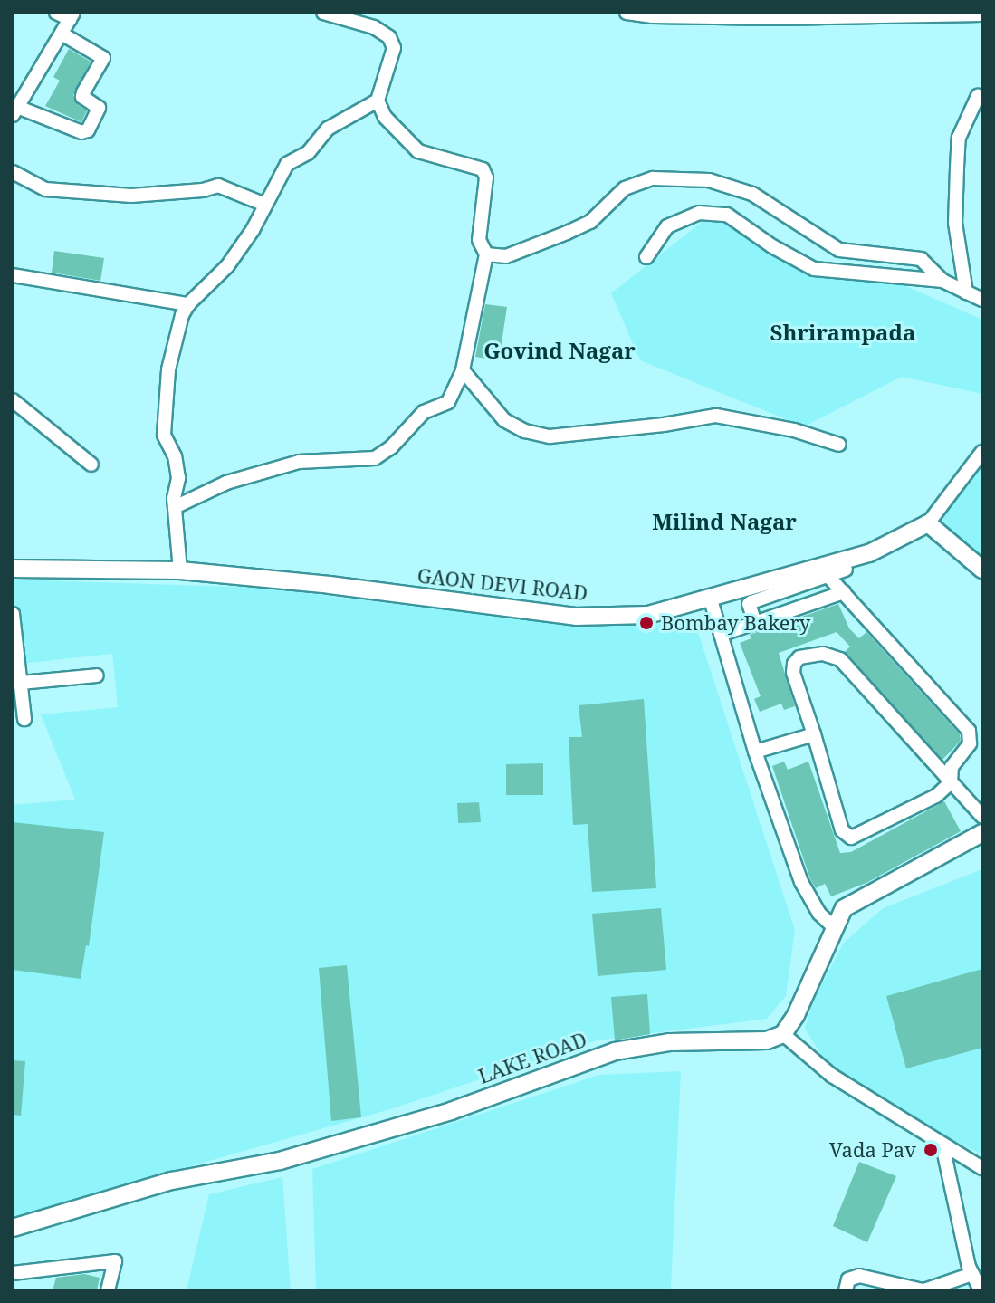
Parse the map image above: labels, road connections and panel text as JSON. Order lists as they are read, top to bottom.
{
  "streets": {
    "street": ["GAON DEVI ROAD", "LAKE ROAD"]
  },
  "districts": ["Shrirampada", "Govind Nagar", "Milind Nagar"],
  "places": ["Bombay Bakery", "Vada Pav"]
}
